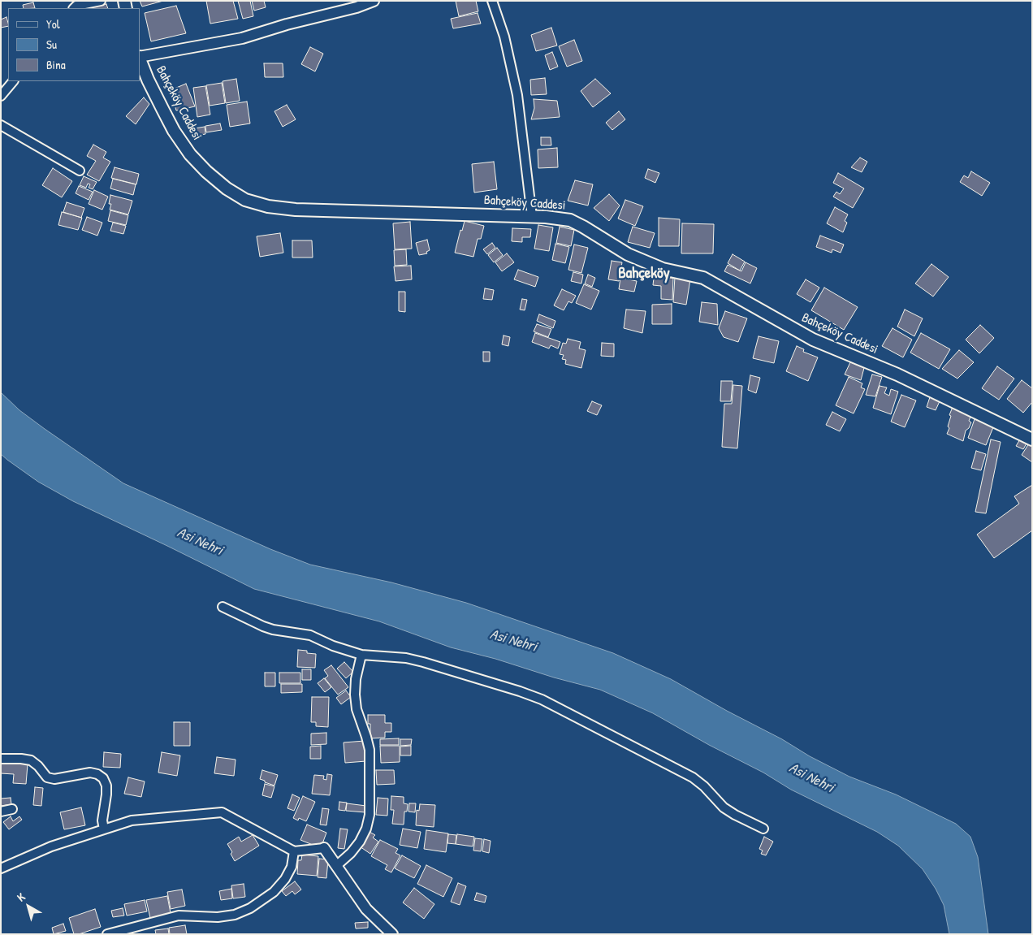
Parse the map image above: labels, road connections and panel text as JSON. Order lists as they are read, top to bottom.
{
  "streets": {
    "main road": ["Bahçeköy Caddesi"]
  },
  "districts": ["Bahçeköy"],
  "water": ["Asi Nehri"],
  "legend": ["Yol", "Su", "Bina"],
  "north": "top left"
}
